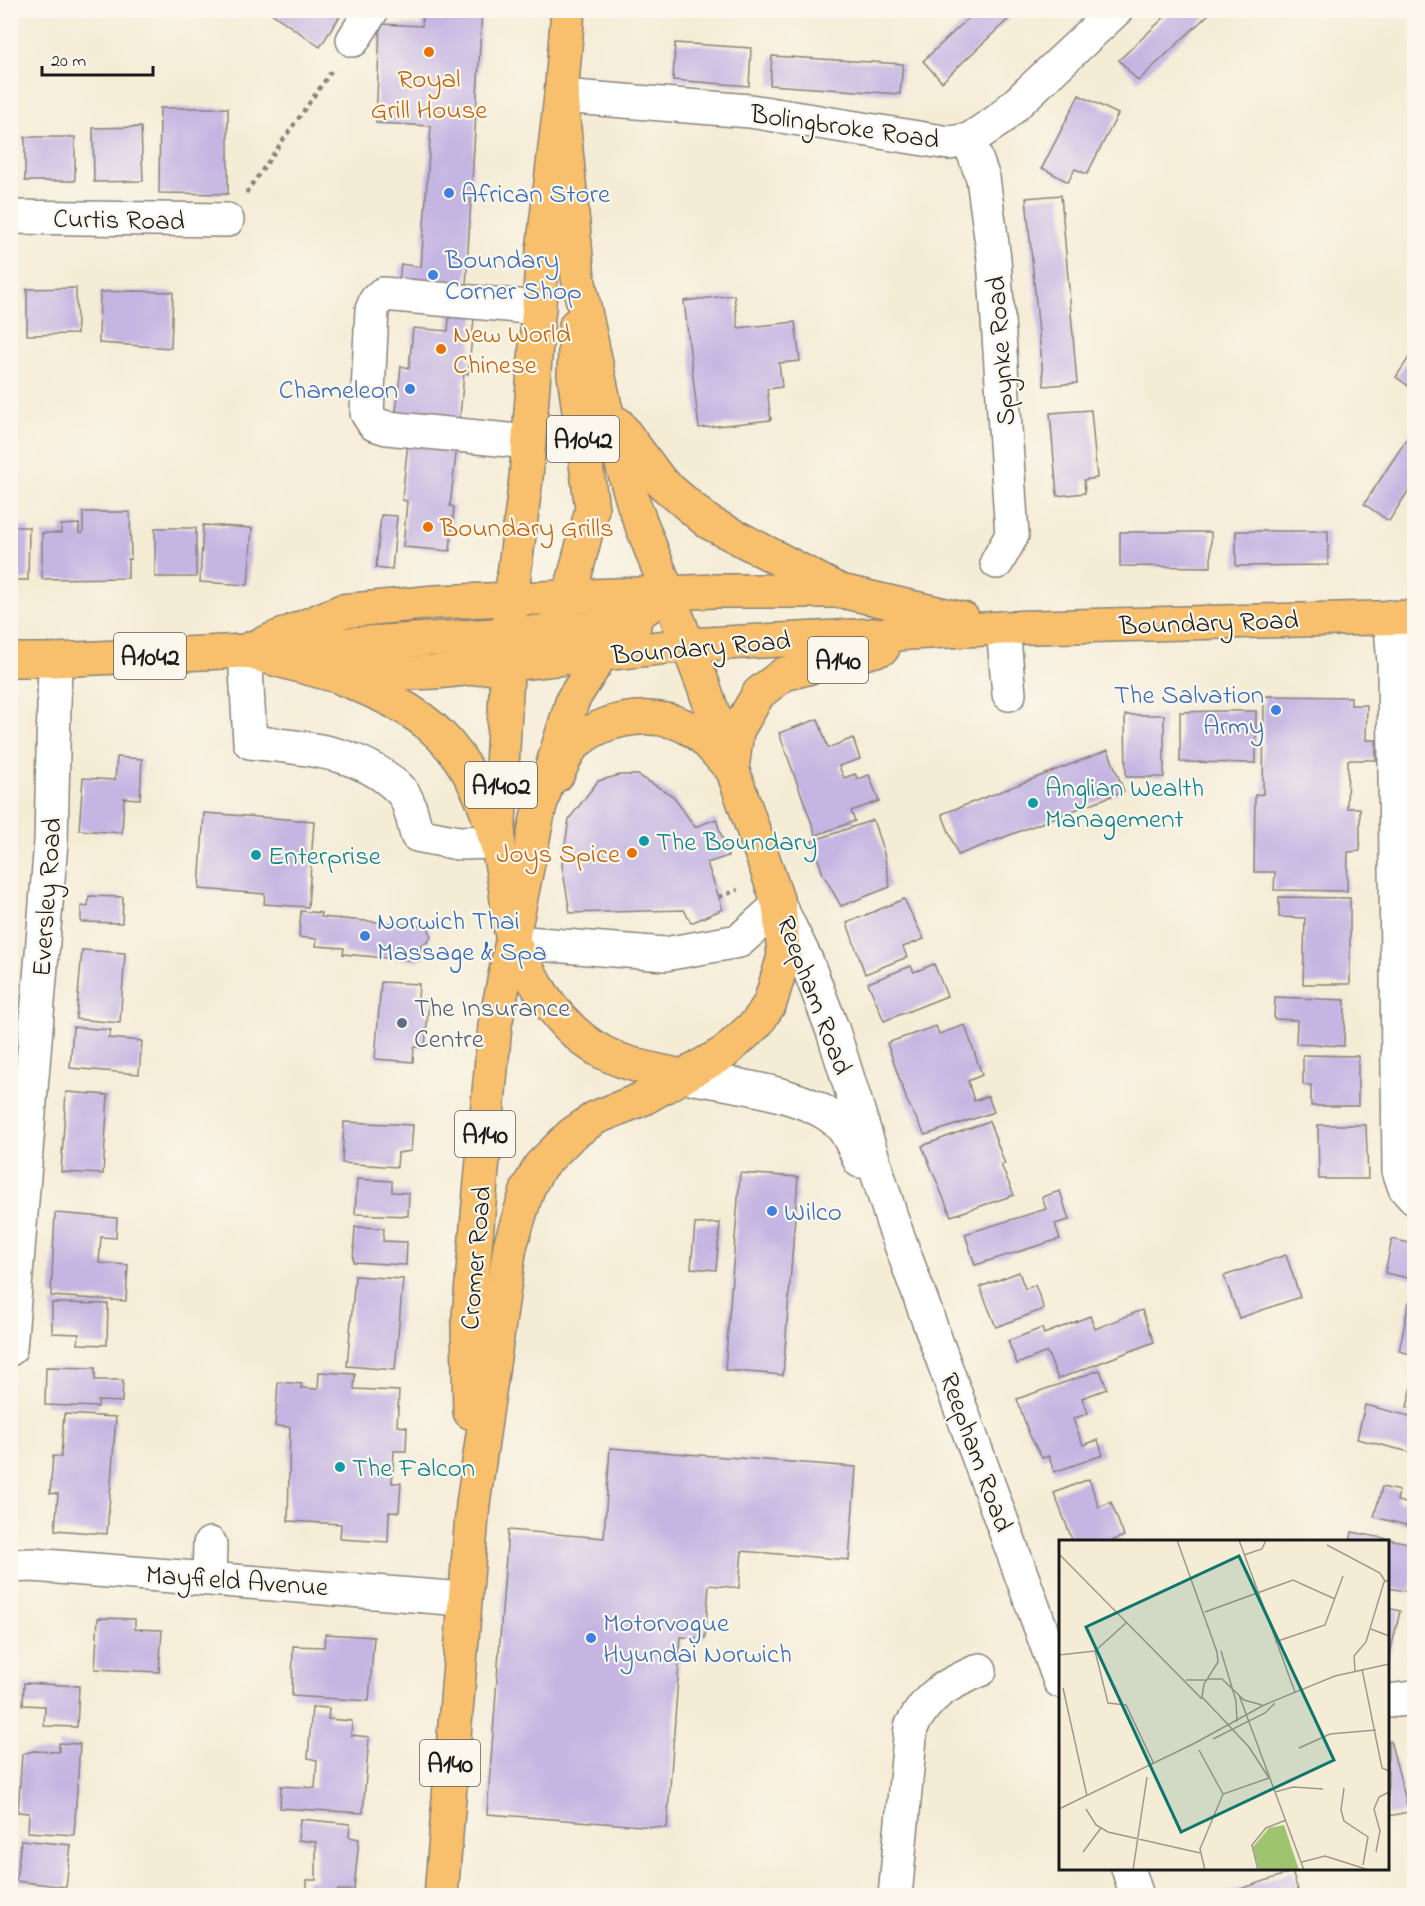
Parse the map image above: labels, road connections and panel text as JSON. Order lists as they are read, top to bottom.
{
  "streets": {
    "main road": [
      "A1042",
      "Boundary Road",
      "A140",
      "A1402",
      "Reepham Road",
      "Cromer Road"
    ],
    "street": [
      "Bolingbroke Road",
      "Curtis Road",
      "Spynke Road",
      "Eversley Road",
      "Mayfield Avenue"
    ]
  },
  "crossings": [
    ["Bolingbroke Road", "Spynke Road"],
    ["Bolingbroke Road", "A1402"],
    ["A1042", "Boundary Road"],
    ["A1042", "A140"],
    ["A1042", "A1402"],
    ["A1042", "Eversley Road"],
    ["A1042", "Cromer Road"],
    ["Boundary Road", "A140"],
    ["Boundary Road", "A1402"],
    ["Boundary Road", "Reepham Road"],
    ["Boundary Road", "Cromer Road"],
    ["A140", "A1402"],
    ["A140", "Reepham Road"],
    ["A140", "Cromer Road"],
    ["A1402", "Cromer Road"],
    ["Reepham Road", "Cromer Road"],
    ["Cromer Road", "Mayfield Avenue"]
  ],
  "places": [
    "Royal Grill House",
    "African Store",
    "Boundary Corner Shop",
    "New World Chinese",
    "Chameleon",
    "Boundary Grills",
    "The Salvation Army",
    "Anglian Wealth Management",
    "The Boundary",
    "Joys Spice",
    "Enterprise",
    "Norwich Thai Massage & Spa",
    "The Insurance Centre",
    "Wilco",
    "The Falcon",
    "Motorvogue Hyundai Norwich"
  ],
  "scale_bar": "20 m"
}
